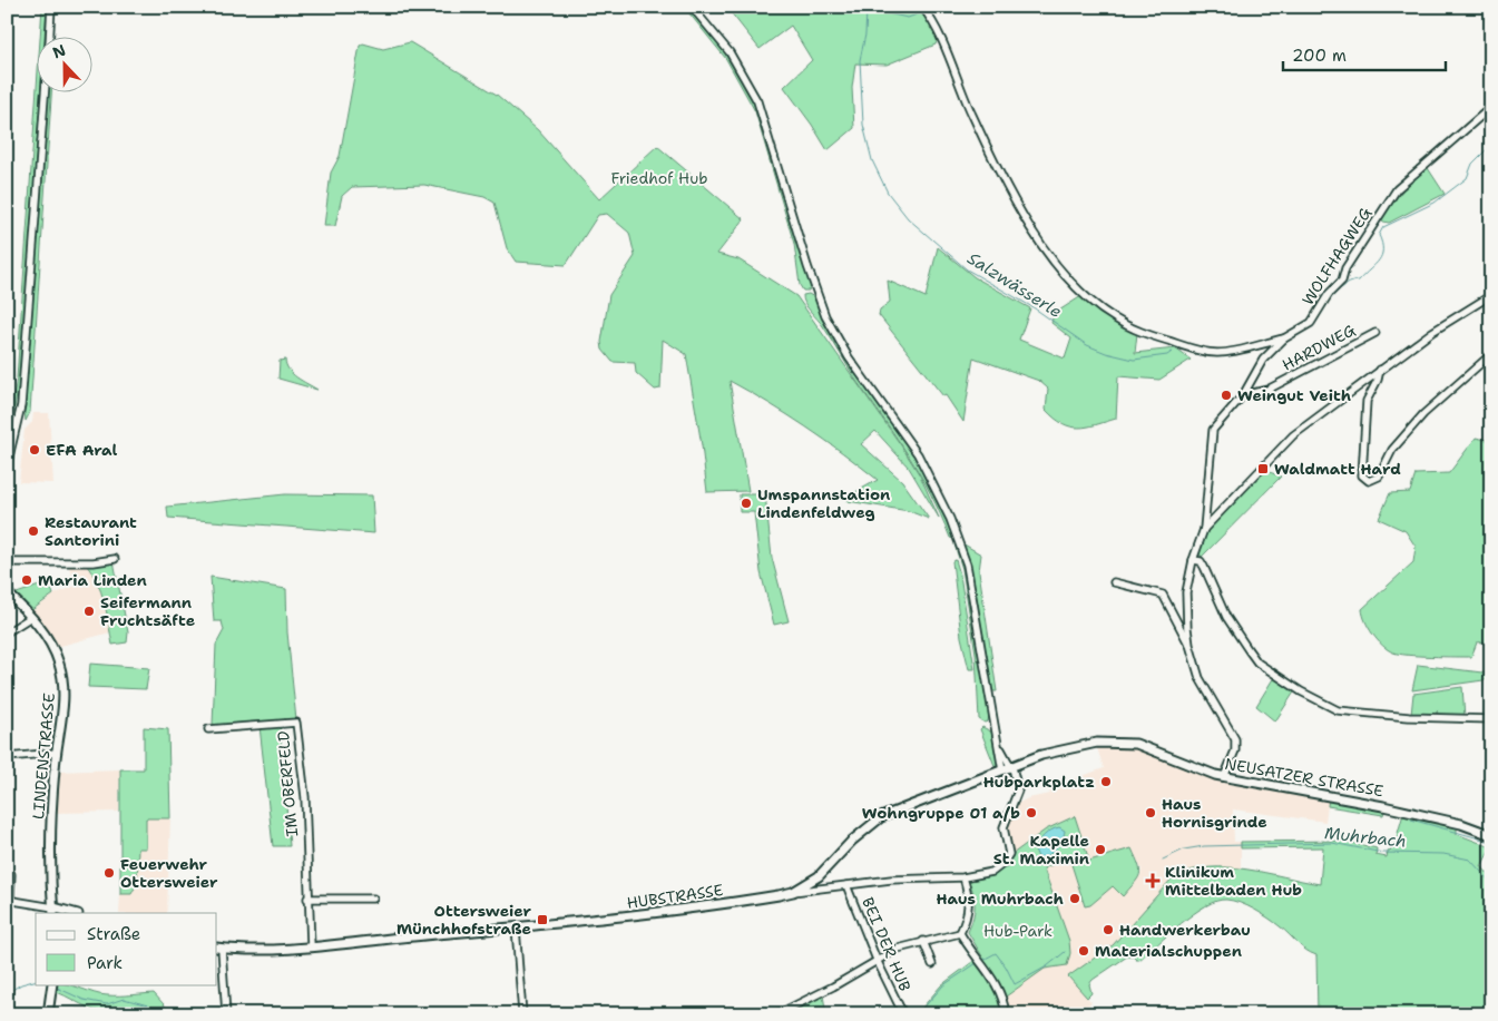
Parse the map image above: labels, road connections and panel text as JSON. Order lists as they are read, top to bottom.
{
  "streets": {
    "main road": ["LINDENSTRASSE", "NEUSATZER STRASSE", "HUBSTRASSE"],
    "street": [
      "WOLFHAGWEG",
      "HARDWEG",
      "IM OBERFELD",
      "BEI DER HUB"
    ]
  },
  "crossings": [
    ["WOLFHAGWEG", "HARDWEG"],
    ["NEUSATZER STRASSE", "HUBSTRASSE"],
    ["IM OBERFELD", "HUBSTRASSE"],
    ["HUBSTRASSE", "BEI DER HUB"]
  ],
  "water": ["Salzwässerle", "Muhrbach"],
  "parks": ["Friedhof Hub", "Hub-Park"],
  "places": {
    "other": [
      "Weingut Veith",
      "EFA Aral",
      "Umspannstation Lindenfeldweg",
      "Restaurant Santorini",
      "Maria Linden",
      "Seifermann Fruchtsäfte",
      "Hubparkplatz",
      "Wohngruppe 01 a/b",
      "Haus Hornisgrinde",
      "Kapelle St. Maximin",
      "Feuerwehr Ottersweier",
      "Haus Muhrbach",
      "Handwerkerbau",
      "Materialschuppen"
    ],
    "transit": ["Waldmatt Hard", "Ottersweier Münchhofstraße"],
    "health": ["Klinikum Mittelbaden Hub"]
  },
  "legend": ["Straße", "Park"],
  "scale_bar": "200 m",
  "north": "top"
}
